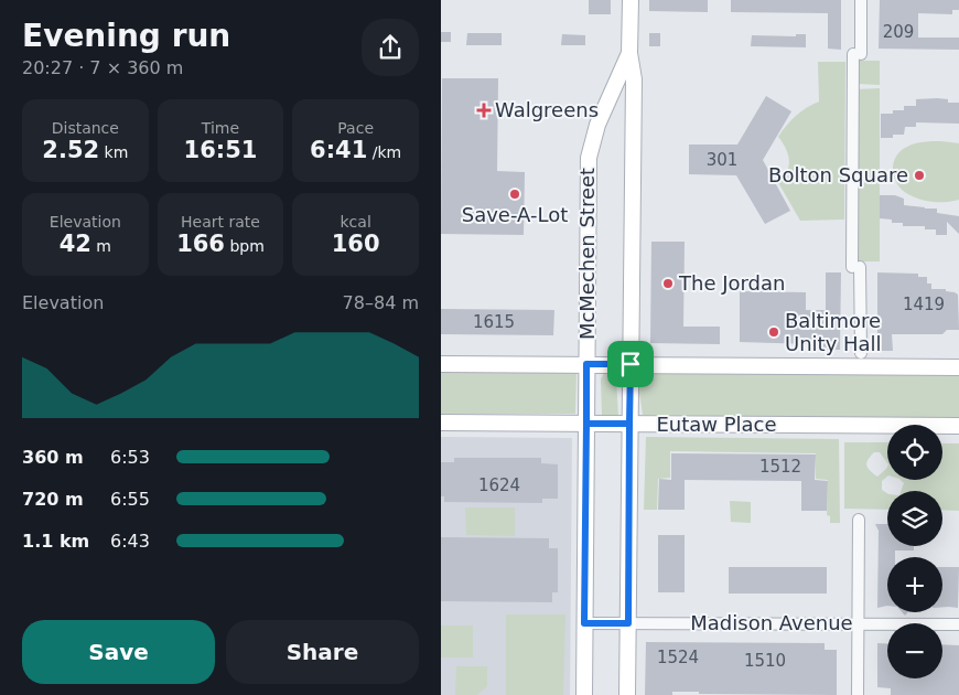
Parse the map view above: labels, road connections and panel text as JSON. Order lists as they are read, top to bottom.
{
  "streets": {
    "street": ["McMechen Street", "Eutaw Place", "Madison Avenue"]
  },
  "crossings": [
    ["McMechen Street", "Eutaw Place"],
    ["McMechen Street", "Madison Avenue"]
  ],
  "places": {
    "health": ["Walgreens"],
    "other": [
      "Bolton Square",
      "Save-A-Lot",
      "The Jordan",
      "Baltimore Unity Hall"
    ]
  },
  "house_numbers": [
    "209",
    "301",
    "1419",
    "1615",
    "1512",
    "1624",
    "1524",
    "1510"
  ],
  "page": {
    "heading": ["Evening run", "20:27 · 7 × 360 m"],
    "stats": [
      ["Distance", "2.52 km"],
      ["Time", "16:51"],
      ["Pace", "6:41 /km"],
      ["Elevation", "42 m"],
      ["Heart rate", "166 bpm"],
      ["kcal", "160"]
    ],
    "chart": ["Elevation", "78–84 m"],
    "map_buttons": ["+", "−"],
    "list": [
      {
        "name": "360 m",
        "note": "6:53"
      },
      {
        "name": "720 m",
        "note": "6:55"
      },
      {
        "name": "1.1 km",
        "note": "6:43"
      }
    ],
    "buttons": ["Save", "Share"]
  }
}
